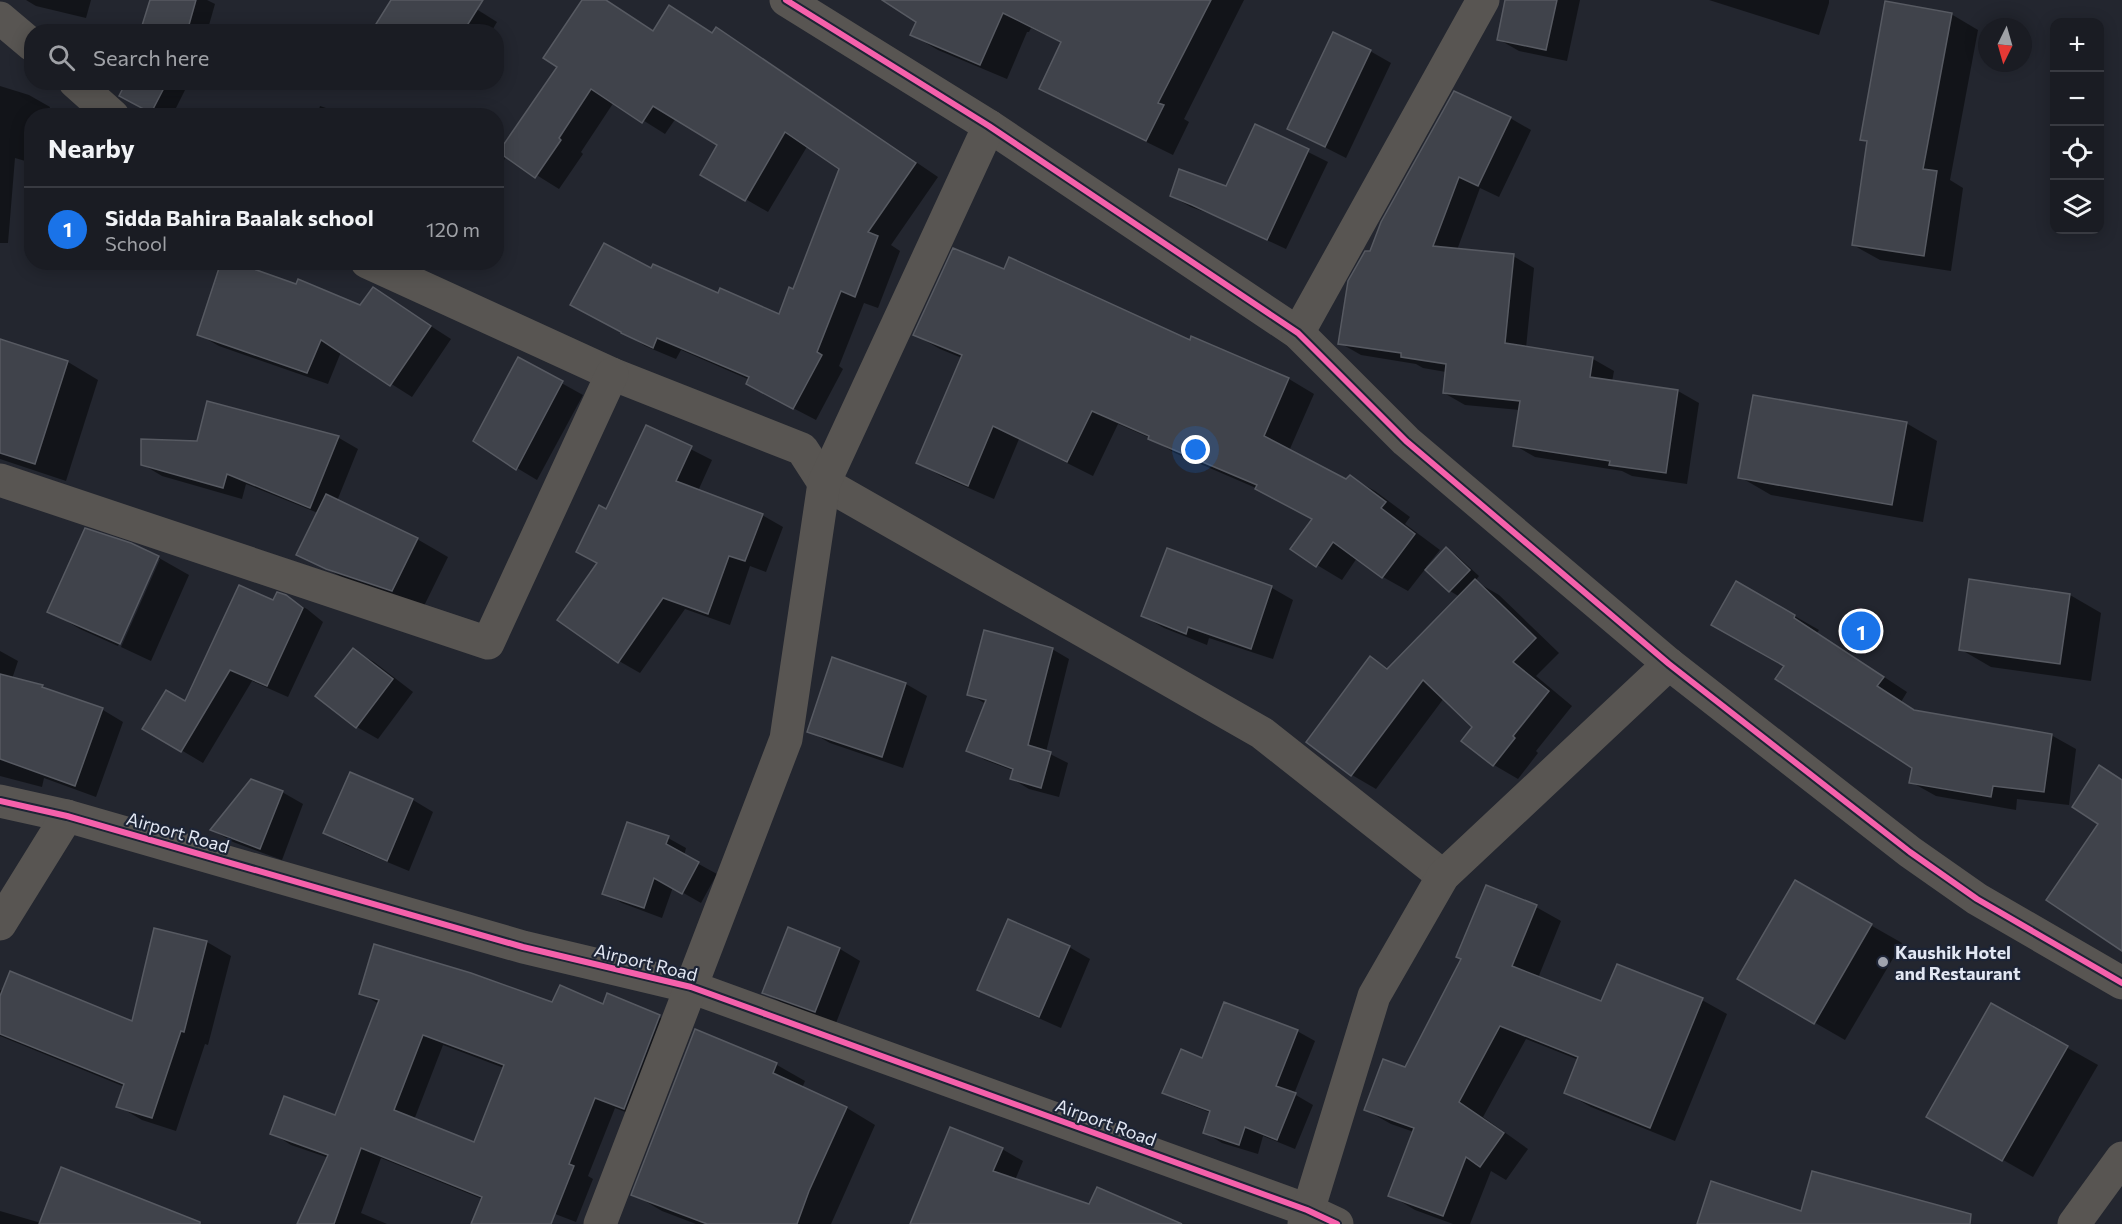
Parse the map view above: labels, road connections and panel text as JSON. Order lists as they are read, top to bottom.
{
  "streets": {
    "street": ["Airport Road"]
  },
  "places": ["Kaushik Hotel and Restaurant"],
  "north": "bottom",
  "page": {
    "map_buttons": ["+", "−"],
    "search": "Search here",
    "heading": "Nearby",
    "list": [
      {
        "mark": "1",
        "name": "Sidda Bahira Baalak school",
        "note": "School",
        "value": "120 m"
      }
    ],
    "pins": "1"
  }
}
